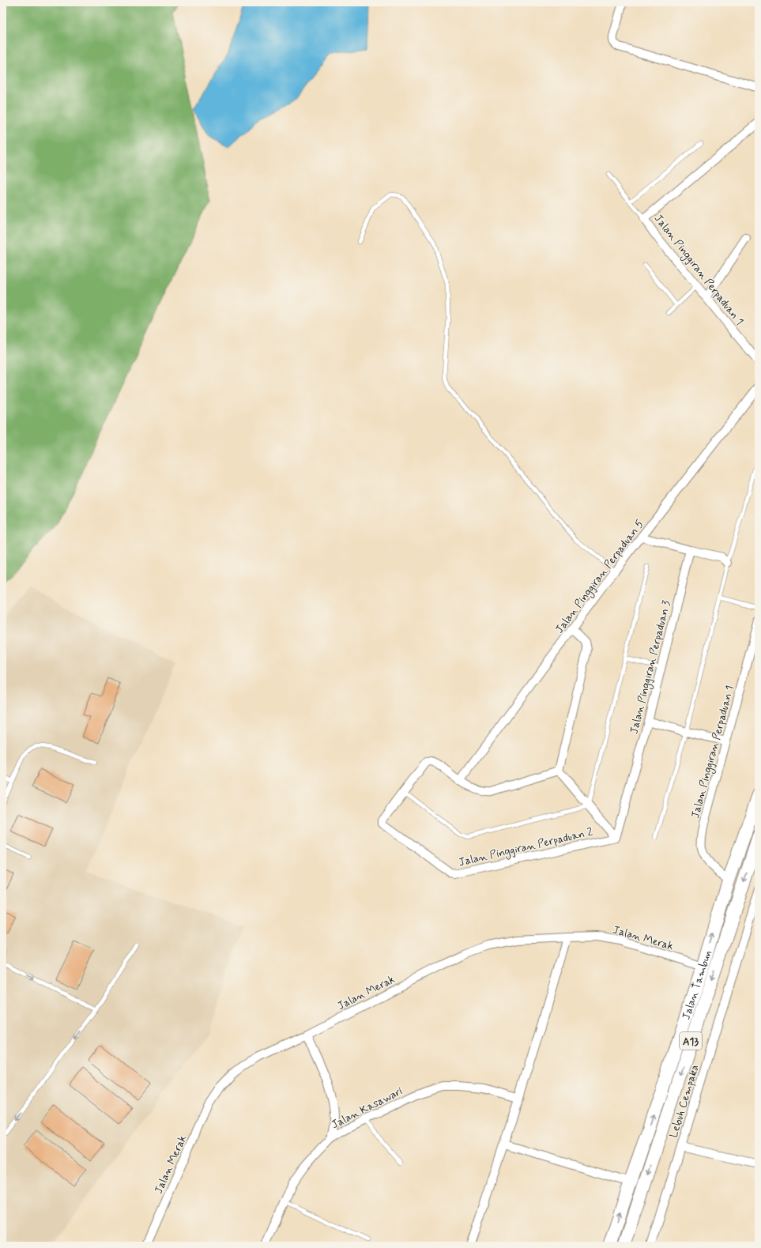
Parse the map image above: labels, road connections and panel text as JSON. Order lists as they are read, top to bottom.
{
  "streets": {
    "main road": ["Jalan Tambun", "A13"],
    "street": [
      "Jalan Pinggiran Perpaduan 1",
      "Jalan Pinggiran Perpaduan 5",
      "Jalan Pinggiran Perpaduan 3",
      "Jalan Pinggiran Perpaduan 2",
      "Jalan Merak",
      "Lebuh Cempaka",
      "Jalan Kasawari"
    ]
  },
  "crossings": [
    ["Jalan Pinggiran Perpaduan 1", "Jalan Tambun"],
    ["Jalan Pinggiran Perpaduan 5", "Jalan Pinggiran Perpaduan 2"],
    ["Jalan Pinggiran Perpaduan 3", "Jalan Pinggiran Perpaduan 2"],
    ["Jalan Merak", "Jalan Tambun"]
  ]
}
